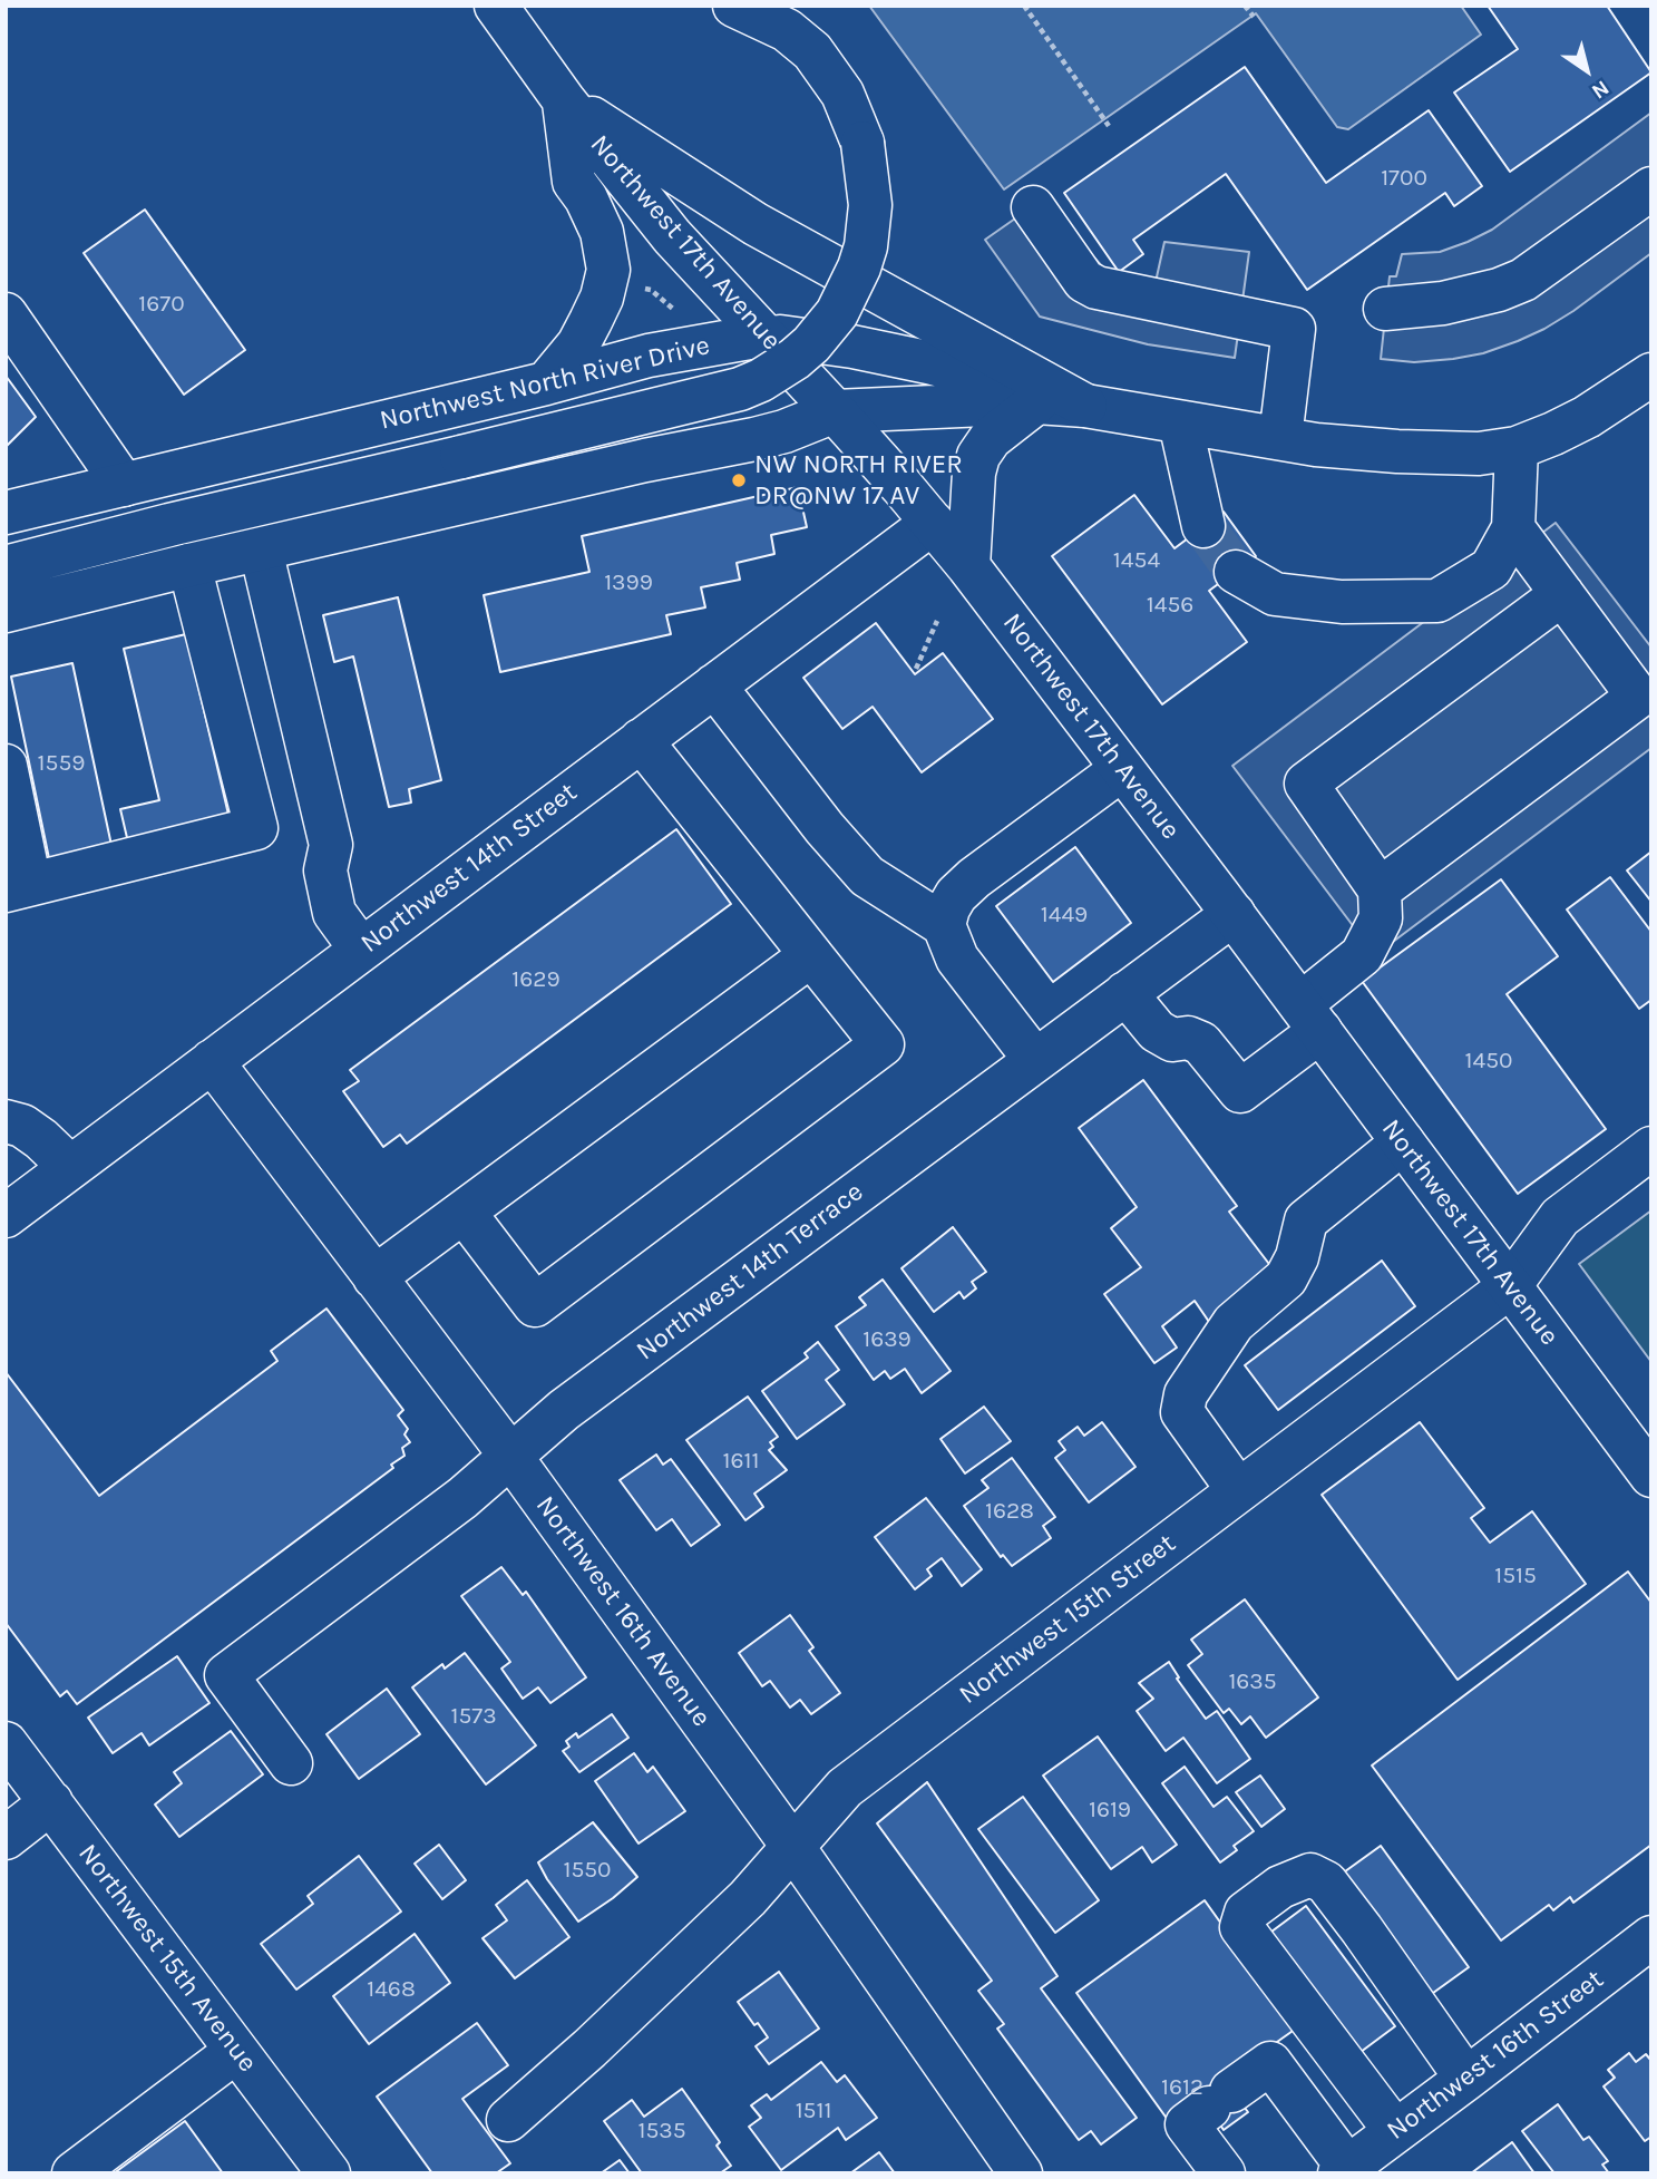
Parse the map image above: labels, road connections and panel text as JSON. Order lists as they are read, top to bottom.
{
  "streets": {
    "street": [
      "Northwest 17th Avenue",
      "Northwest North River Drive",
      "Northwest 14th Street",
      "Northwest 14th Terrace",
      "Northwest 16th Avenue",
      "Northwest 15th Street",
      "Northwest 15th Avenue",
      "Northwest 16th Street"
    ]
  },
  "crossings": [
    ["Northwest 17th Avenue", "Northwest North River Drive"],
    ["Northwest 17th Avenue", "Northwest 14th Street"],
    ["Northwest 17th Avenue", "Northwest 14th Terrace"],
    ["Northwest 17th Avenue", "Northwest 15th Street"],
    ["Northwest 14th Street", "Northwest 16th Avenue"],
    ["Northwest 14th Terrace", "Northwest 16th Avenue"],
    ["Northwest 16th Avenue", "Northwest 15th Street"]
  ],
  "places": ["NW NORTH RIVER DR@NW 17 AV"],
  "house_numbers": [
    "1700",
    "1670",
    "1454",
    "1399",
    "1456",
    "1559",
    "1449",
    "1629",
    "1450",
    "1639",
    "1611",
    "1628",
    "1515",
    "1635",
    "1573",
    "1619",
    "1550",
    "1468",
    "1612",
    "1511",
    "1535"
  ],
  "north": "bottom right"
}
